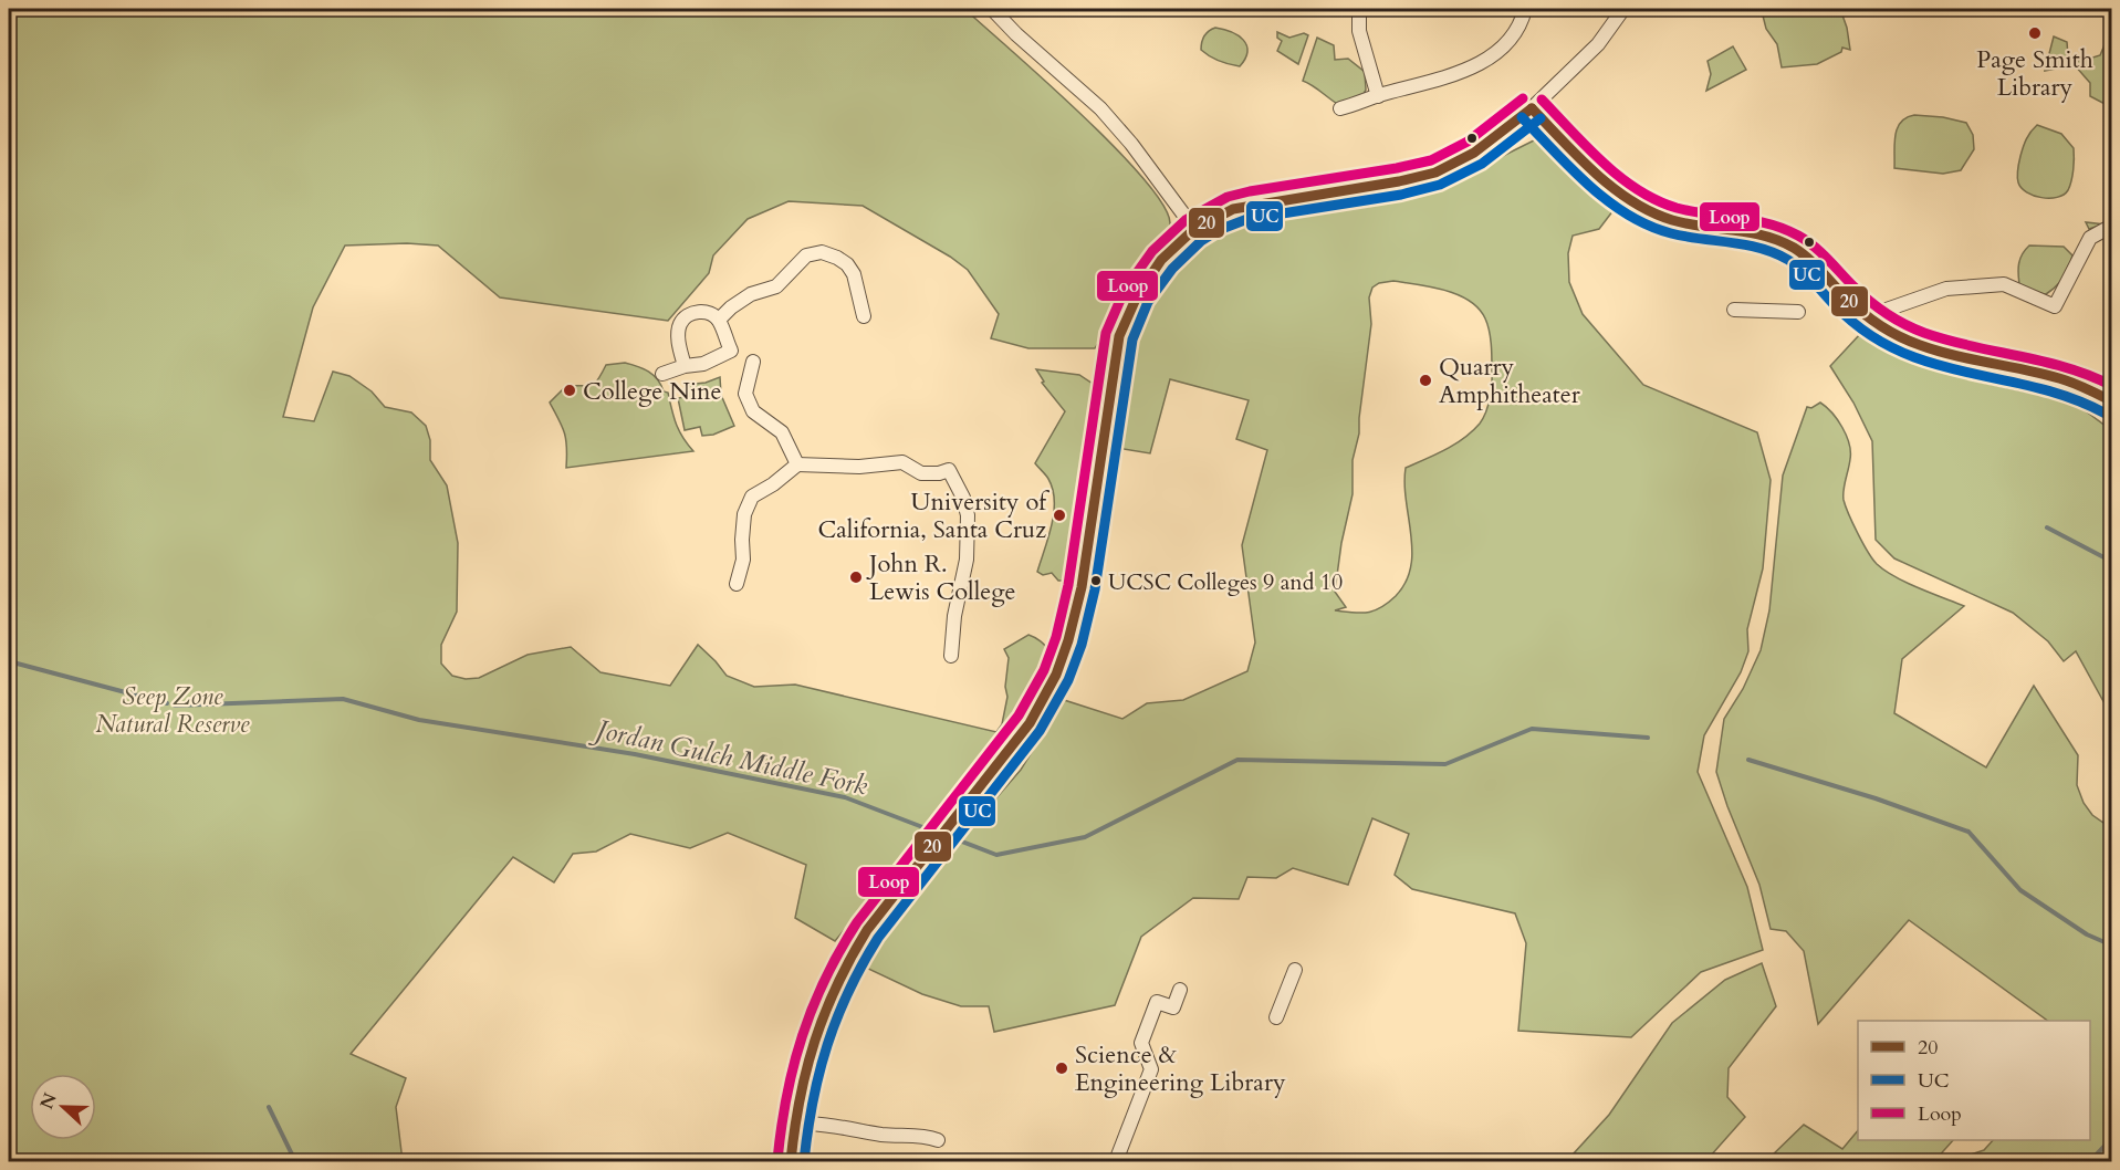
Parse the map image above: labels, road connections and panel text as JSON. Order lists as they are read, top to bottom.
{
  "water": ["Jordan Gulch Middle Fork"],
  "parks": ["Seep Zone Natural Reserve"],
  "places": [
    "Page Smith Library",
    "Quarry Amphitheater",
    "College Nine",
    "University of California, Santa Cruz",
    "John R. Lewis College",
    "UCSC Colleges 9 and 10",
    "Science & Engineering Library"
  ],
  "lines": ["transit line Loop", "transit line 20", "transit line UC"],
  "legend": ["20", "UC", "Loop"],
  "north": "left"
}
